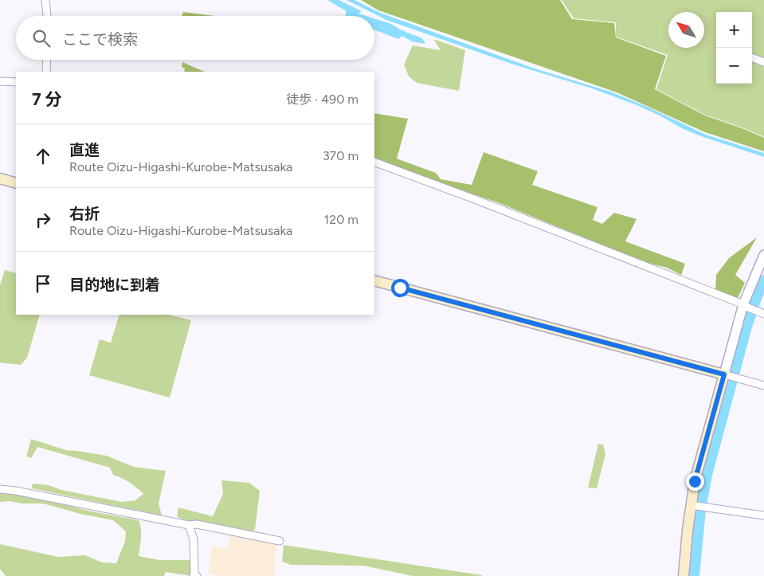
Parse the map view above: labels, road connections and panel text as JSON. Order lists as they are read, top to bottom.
{
  "north": "top left",
  "page": {
    "map_buttons": ["+", "−"],
    "search": "ここで検索",
    "heading": ["7 分", "徒歩 · 490 m"],
    "list": [
      ["直進", "Route Oizu-Higashi-Kurobe-Matsusaka", "370 m"],
      ["右折", "Route Oizu-Higashi-Kurobe-Matsusaka", "120 m"],
      "目的地に到着"
    ]
  }
}
